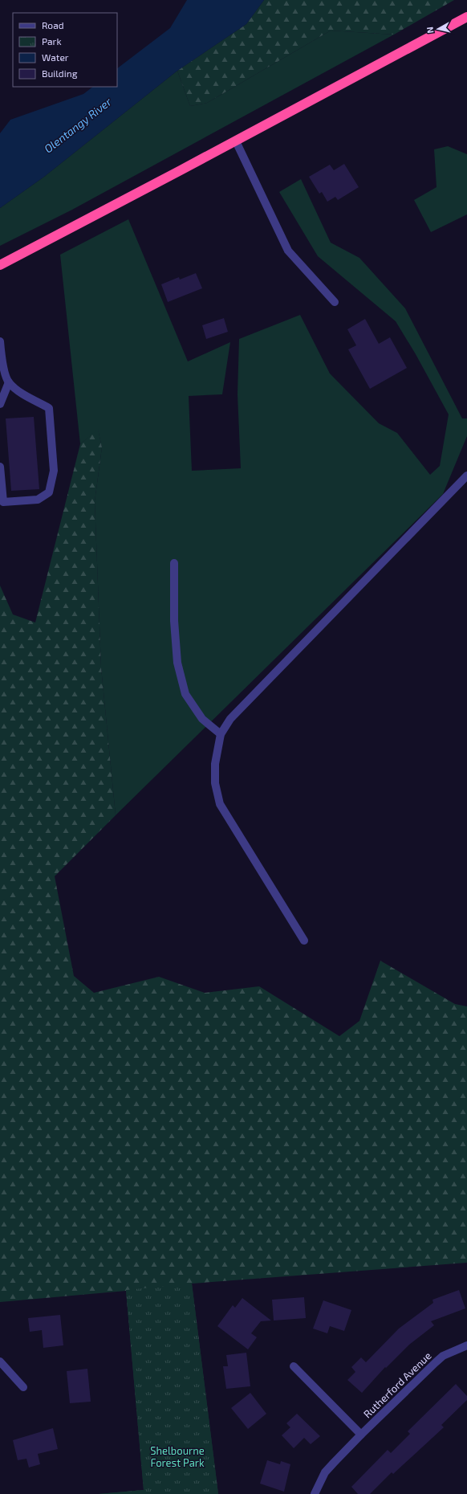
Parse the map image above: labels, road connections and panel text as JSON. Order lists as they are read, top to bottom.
{
  "streets": {
    "street": ["Rutherford Avenue"]
  },
  "water": ["Olentangy River"],
  "parks": ["Shelbourne Forest Park"],
  "legend": [
    "Road",
    "Park",
    "Water",
    "Building"
  ],
  "north": "left"
}
